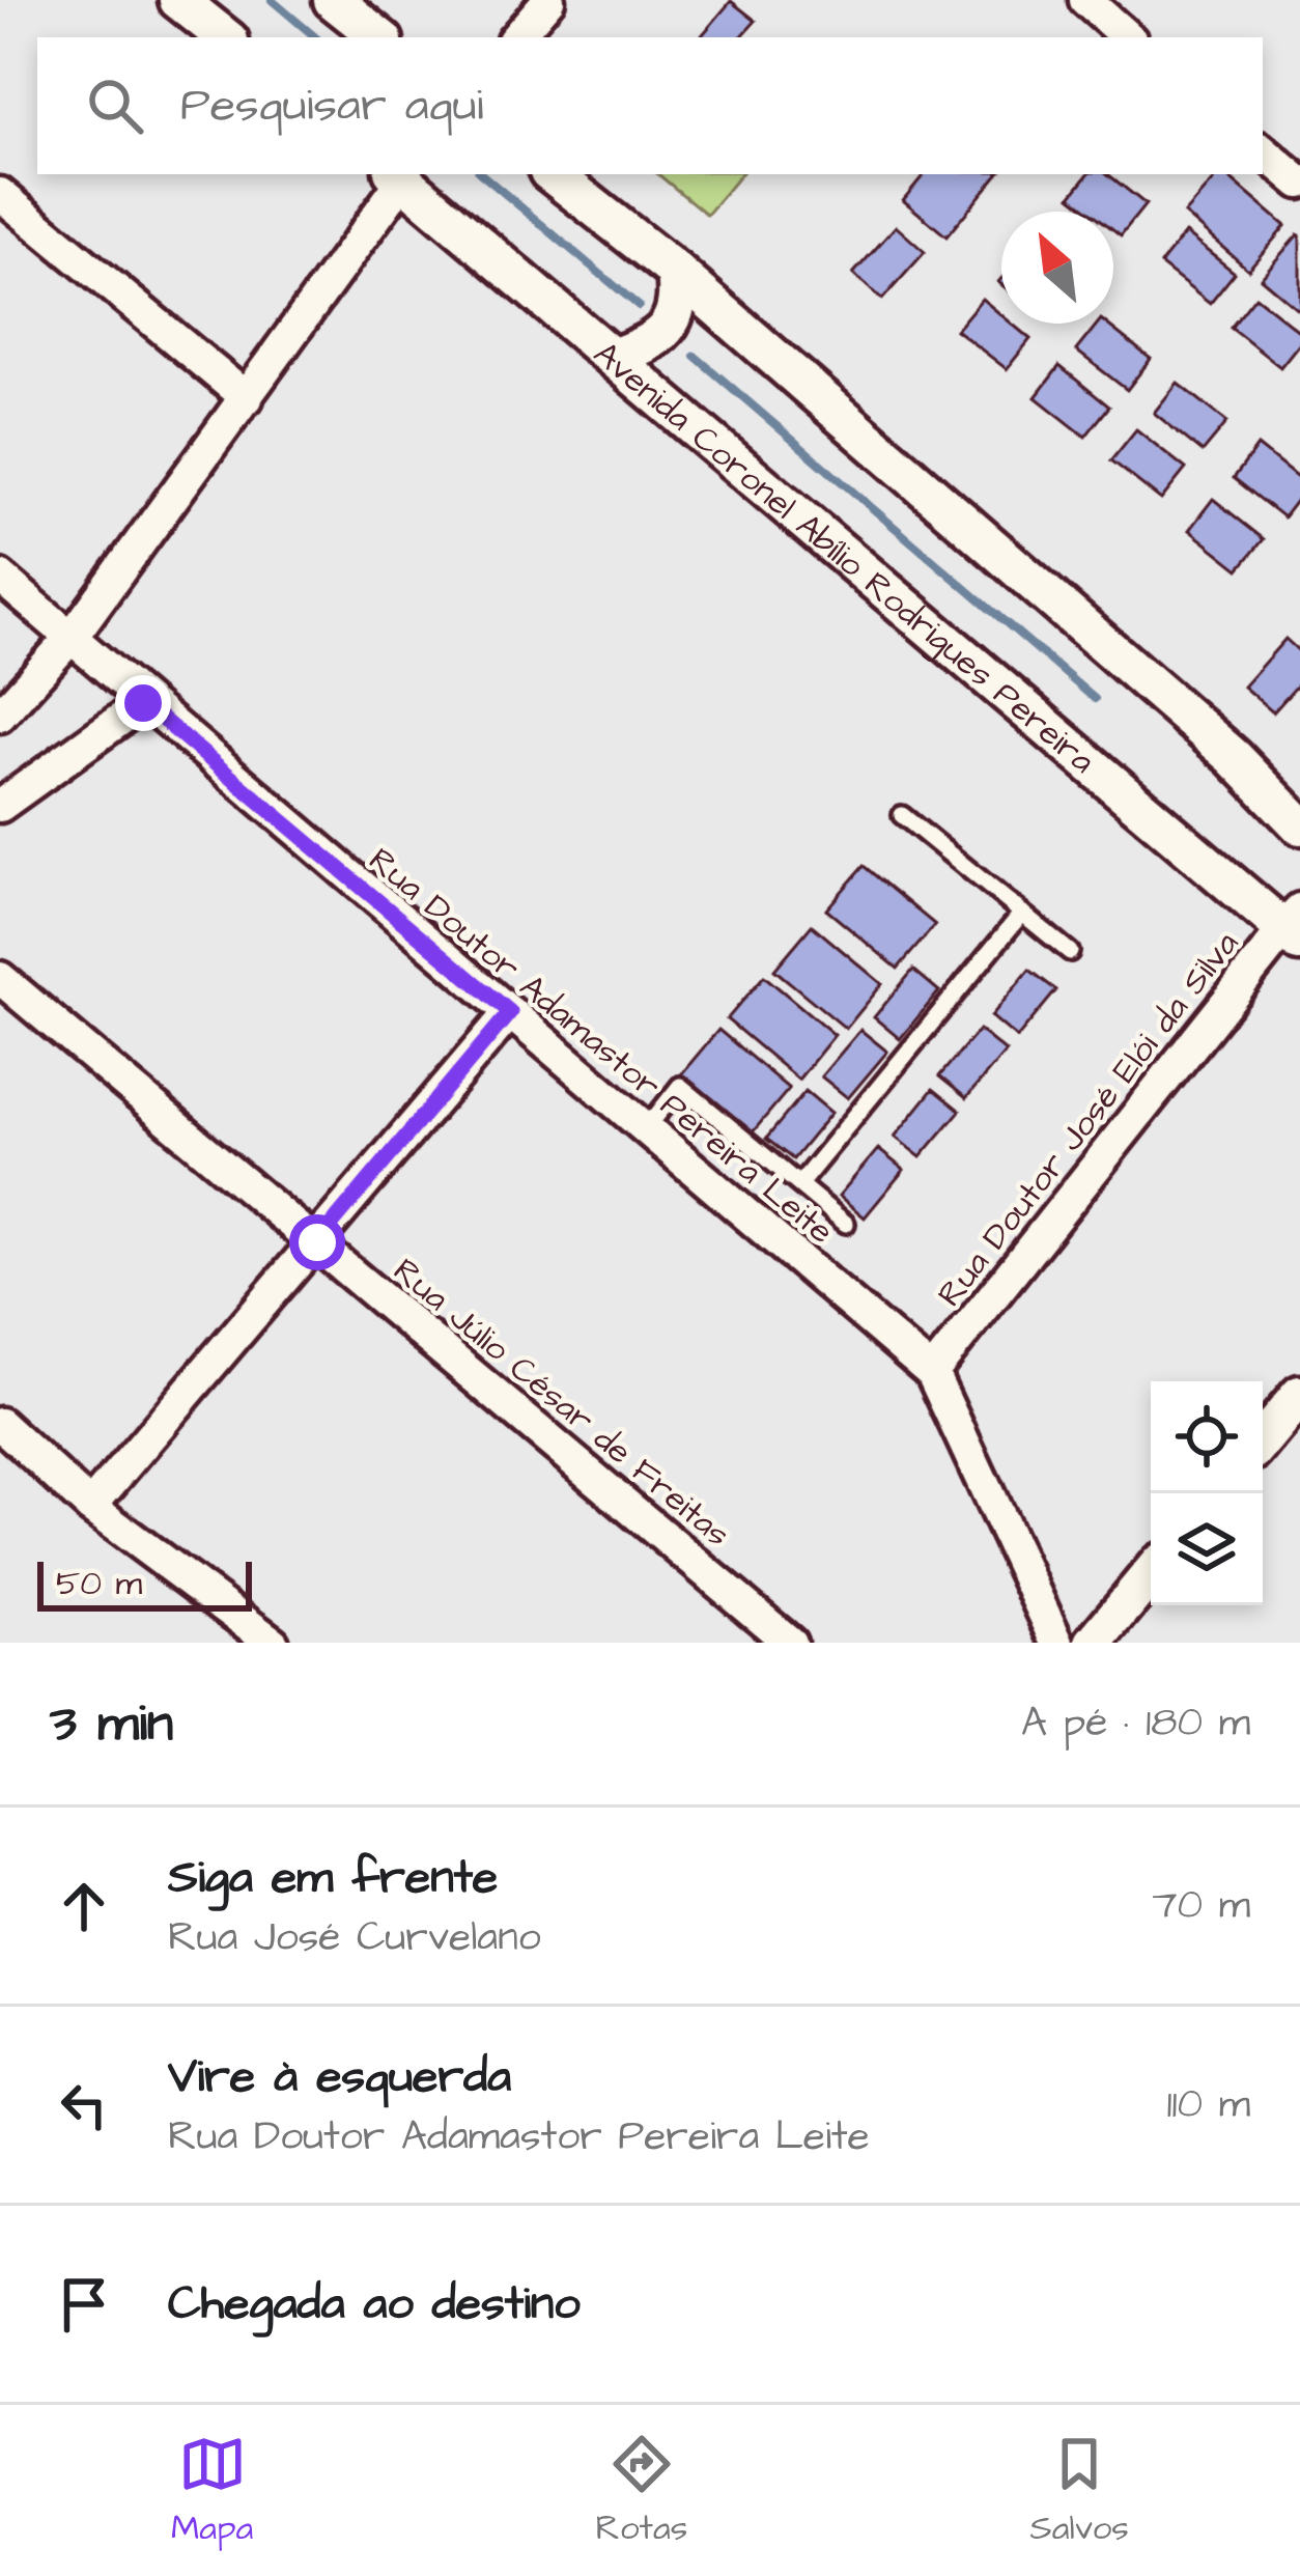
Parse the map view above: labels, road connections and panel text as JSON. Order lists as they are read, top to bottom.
{
  "streets": {
    "street": [
      "Avenida Coronel Abílio Rodrigues Pereira",
      "Rua Doutor Adamastor Pereira Leite",
      "Rua Doutor José Elói da Silva",
      "Rua Júlio César de Freitas"
    ]
  },
  "crossings": [
    ["Avenida Coronel Abílio Rodrigues Pereira", "Rua Doutor José Elói da Silva"],
    ["Rua Doutor Adamastor Pereira Leite", "Rua Doutor José Elói da Silva"]
  ],
  "scale_bar": "50 m",
  "north": "top left",
  "page": {
    "search": "Pesquisar aqui",
    "scale": "50 m",
    "heading": ["3 min", "A pé · 180 m"],
    "list": [
      ["Siga em frente", "Rua José Curvelano", "70 m"],
      ["Vire à esquerda", "Rua Doutor Adamastor Pereira Leite", "110 m"],
      "Chegada ao destino"
    ],
    "nav": ["Mapa", "Rotas", "Salvos"]
  }
}
